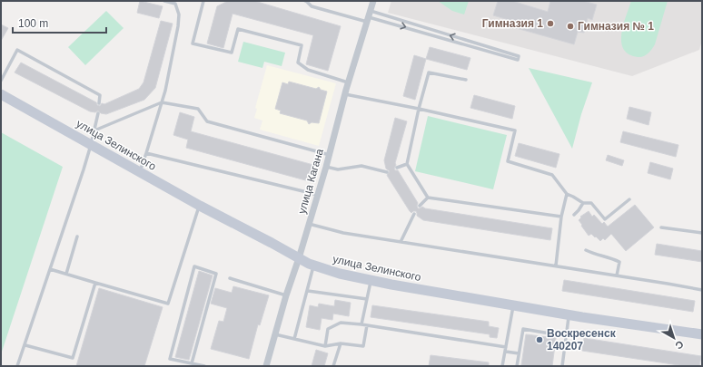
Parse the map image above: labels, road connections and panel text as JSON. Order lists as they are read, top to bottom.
{
  "streets": {
    "street": ["улица Зелинского", "улица Кагана"]
  },
  "crossings": [
    ["улица Зелинского", "улица Кагана"]
  ],
  "places": ["Гимназия 1", "Гимназия № 1", "Воскресенск 140207"],
  "scale_bar": "100 m",
  "north": "bottom right"
}
